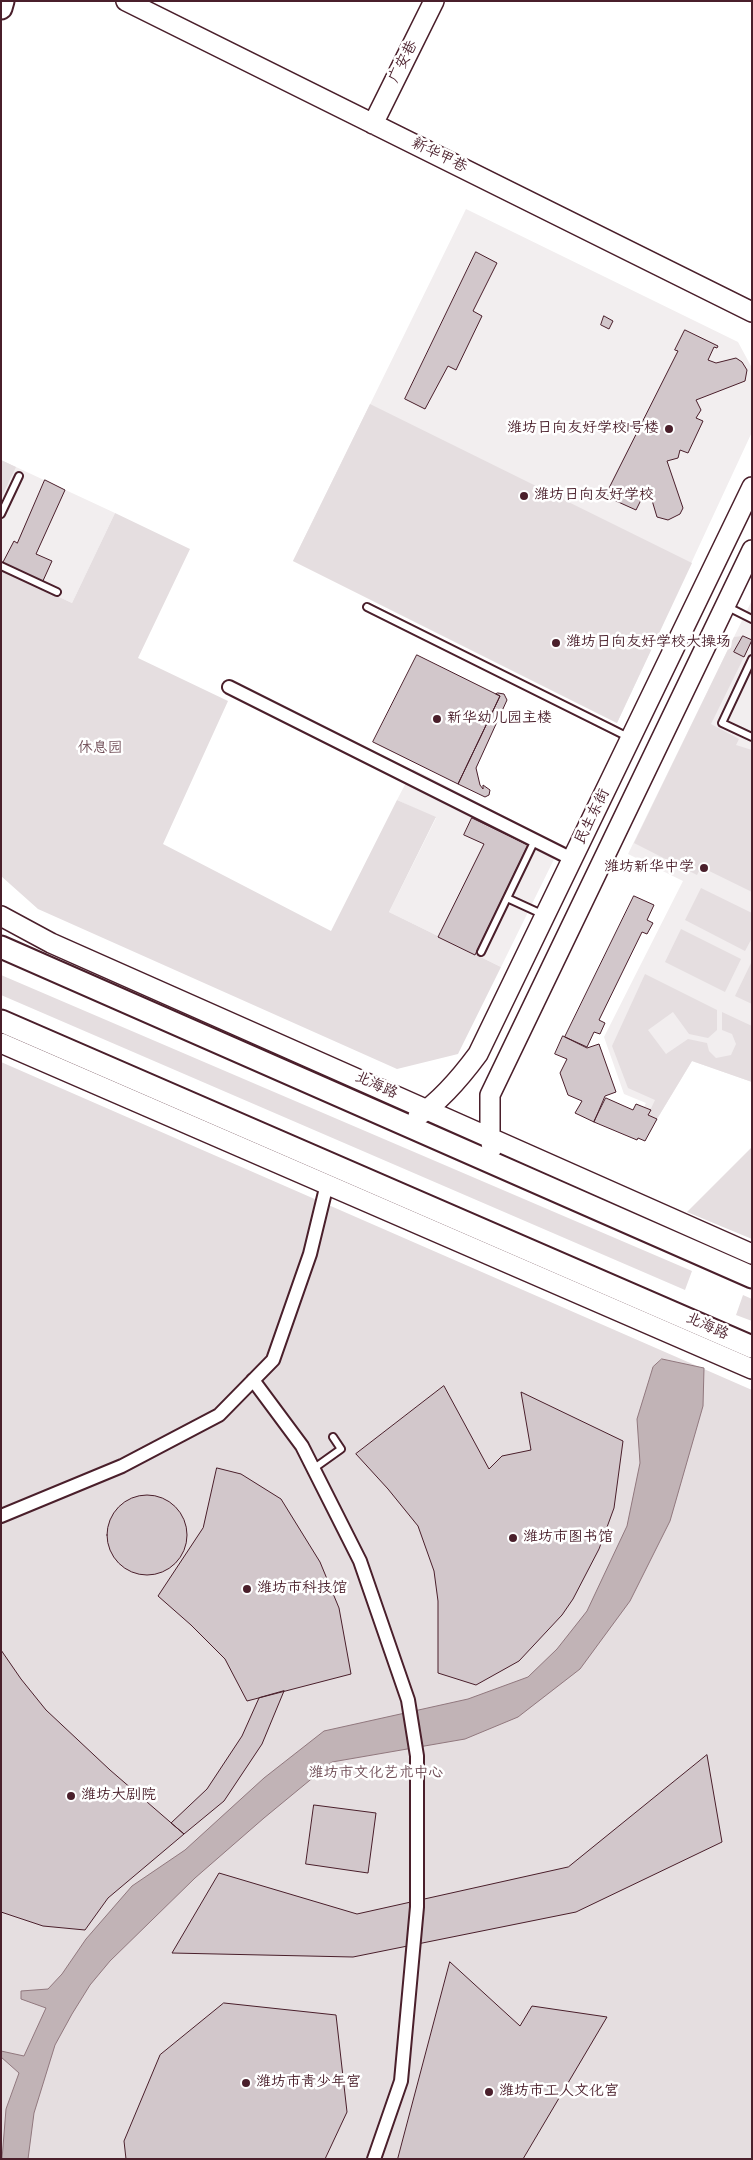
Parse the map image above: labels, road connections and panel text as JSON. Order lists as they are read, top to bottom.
{
  "streets": {
    "main road": ["北海路"],
    "street": ["广安巷", "新华甲巷", "民生东街"]
  },
  "crossings": [
    ["广安巷", "新华甲巷"],
    ["民生东街", "北海路"]
  ],
  "parks": ["休息园", "潍坊市文化艺术中心"],
  "places": [
    "潍坊日向友好学校1号楼",
    "潍坊日向友好学校",
    "潍坊日向友好学校大操场",
    "新华幼儿园主楼",
    "潍坊新华中学",
    "潍坊市图书馆",
    "潍坊市科技馆",
    "潍坊大剧院",
    "潍坊市青少年宫",
    "潍坊市工人文化宫"
  ]
}
